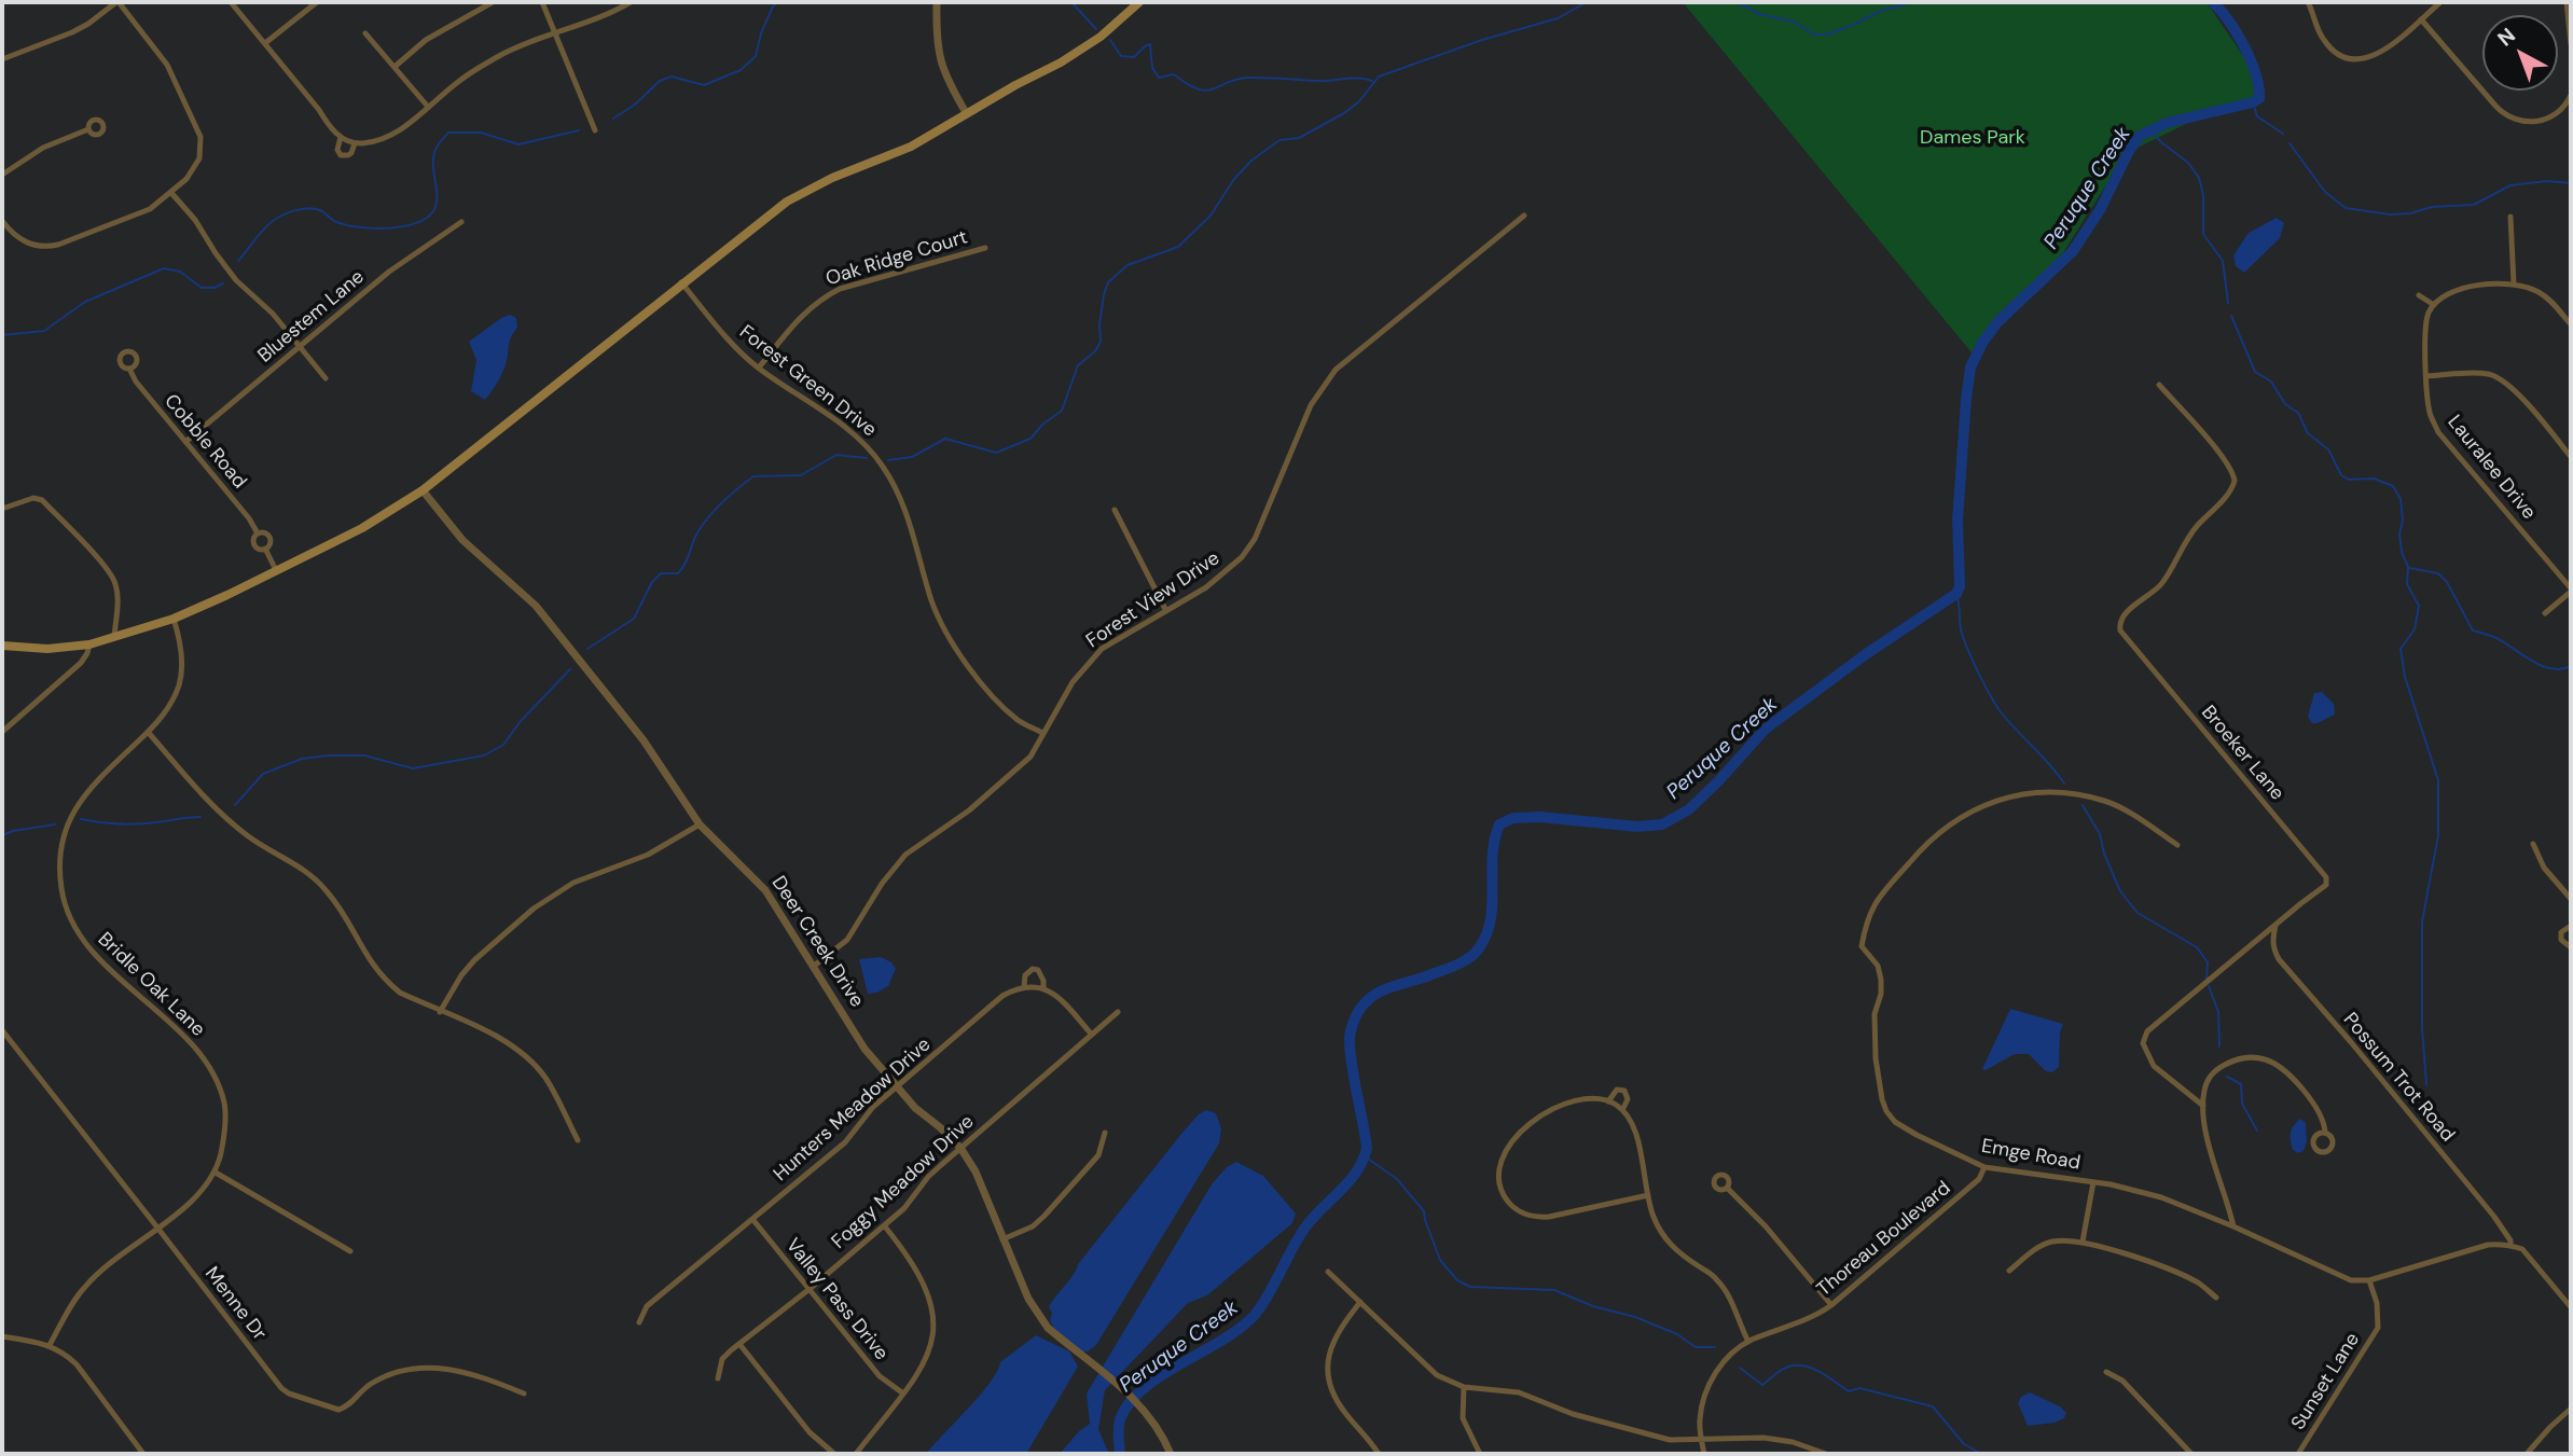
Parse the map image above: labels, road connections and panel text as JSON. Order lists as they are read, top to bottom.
{
  "streets": {
    "street": [
      "Oak Ridge Court",
      "Bluestem Lane",
      "Forest Green Drive",
      "Cobble Road",
      "Lauralee Drive",
      "Forest View Drive",
      "Broeker Lane",
      "Deer Creek Drive",
      "Bridle Oak Lane",
      "Possum Trot Road",
      "Hunters Meadow Drive",
      "Emge Road",
      "Foggy Meadow Drive",
      "Thoreau Boulevard",
      "Valley Pass Drive",
      "Menne Dr",
      "Sunset Lane"
    ]
  },
  "crossings": [
    ["Oak Ridge Court", "Forest Green Drive"],
    ["Bluestem Lane", "Cobble Road"],
    ["Forest Green Drive", "Forest View Drive"],
    ["Forest View Drive", "Deer Creek Drive"],
    ["Broeker Lane", "Possum Trot Road"],
    ["Deer Creek Drive", "Hunters Meadow Drive"],
    ["Deer Creek Drive", "Foggy Meadow Drive"],
    ["Bridle Oak Lane", "Menne Dr"],
    ["Possum Trot Road", "Emge Road"],
    ["Hunters Meadow Drive", "Foggy Meadow Drive"],
    ["Hunters Meadow Drive", "Valley Pass Drive"],
    ["Emge Road", "Thoreau Boulevard"],
    ["Emge Road", "Sunset Lane"],
    ["Foggy Meadow Drive", "Valley Pass Drive"]
  ],
  "water": ["Peruque Creek"],
  "parks": ["Dames Park"],
  "north": "top left"
}
